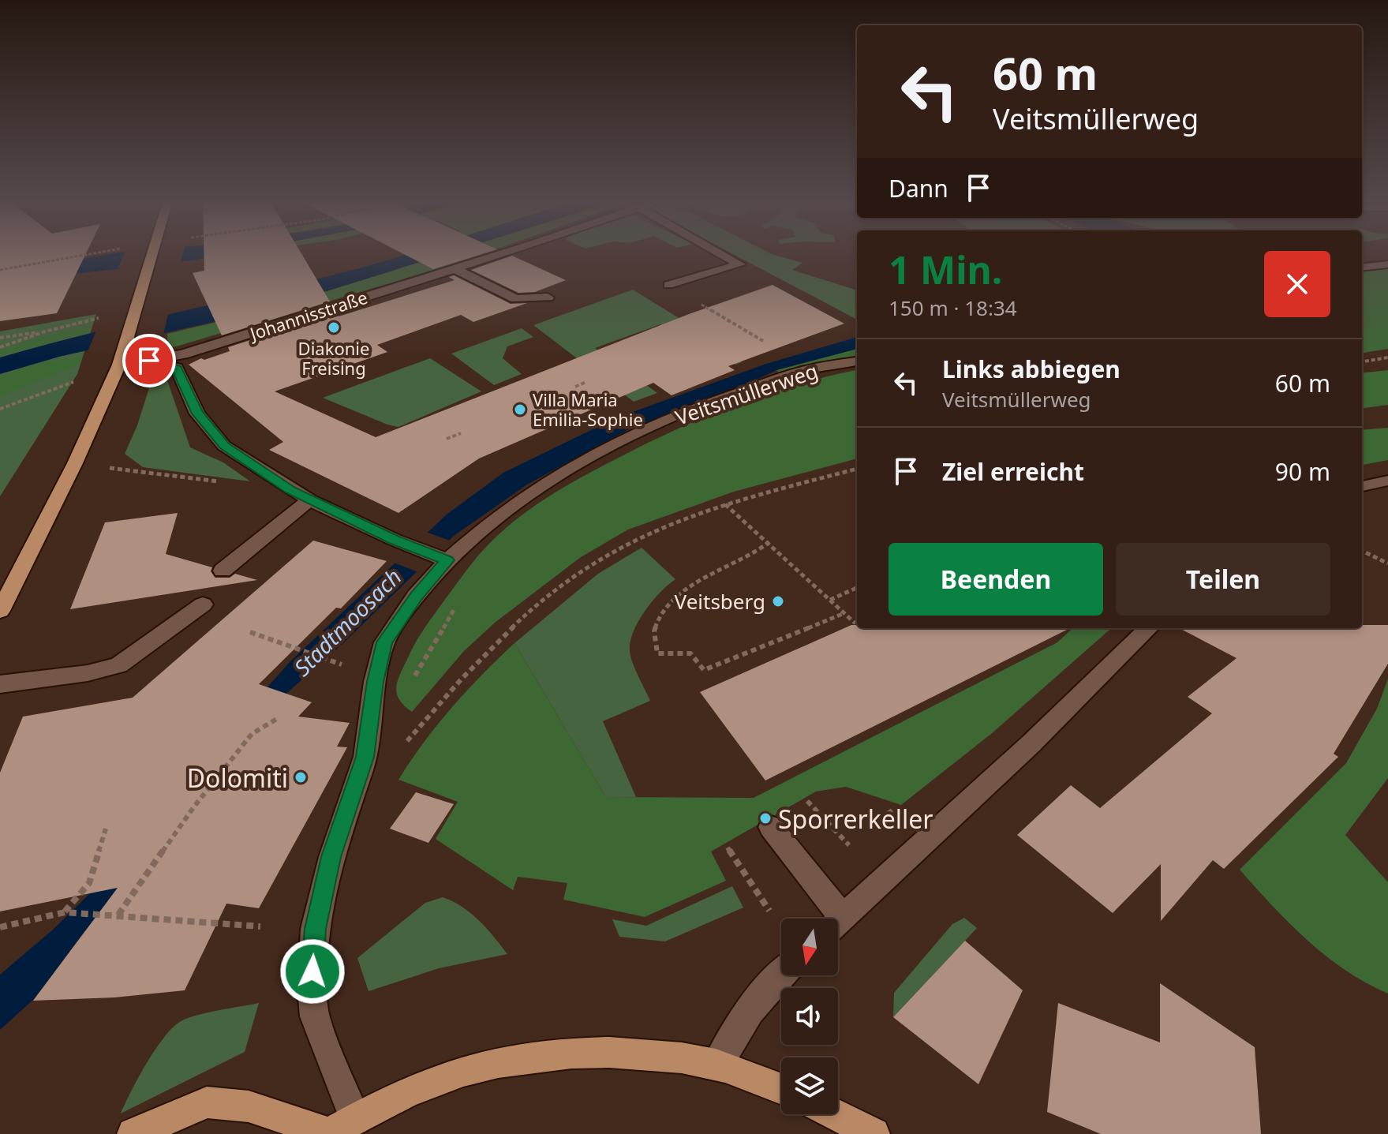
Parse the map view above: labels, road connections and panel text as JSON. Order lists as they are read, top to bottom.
{
  "streets": {
    "street": ["Johannisstraße", "Veitsmüllerweg"]
  },
  "water": ["Stadtmoosach"],
  "places": [
    "Diakonie Freising",
    "Villa Maria Emilia-Sophie",
    "Veitsberg",
    "Dolomiti",
    "Sporrerkeller"
  ],
  "north": "bottom",
  "page": {
    "turn": ["60 m", "Veitsmüllerweg"],
    "then": "Dann",
    "heading": ["1 Min.", "150 m · 18:34"],
    "list": [
      {
        "name": "Links abbiegen",
        "note": "Veitsmüllerweg",
        "value": "60 m"
      },
      {
        "name": "Ziel erreicht",
        "value": "90 m"
      }
    ],
    "buttons": ["Beenden", "Teilen"]
  }
}
